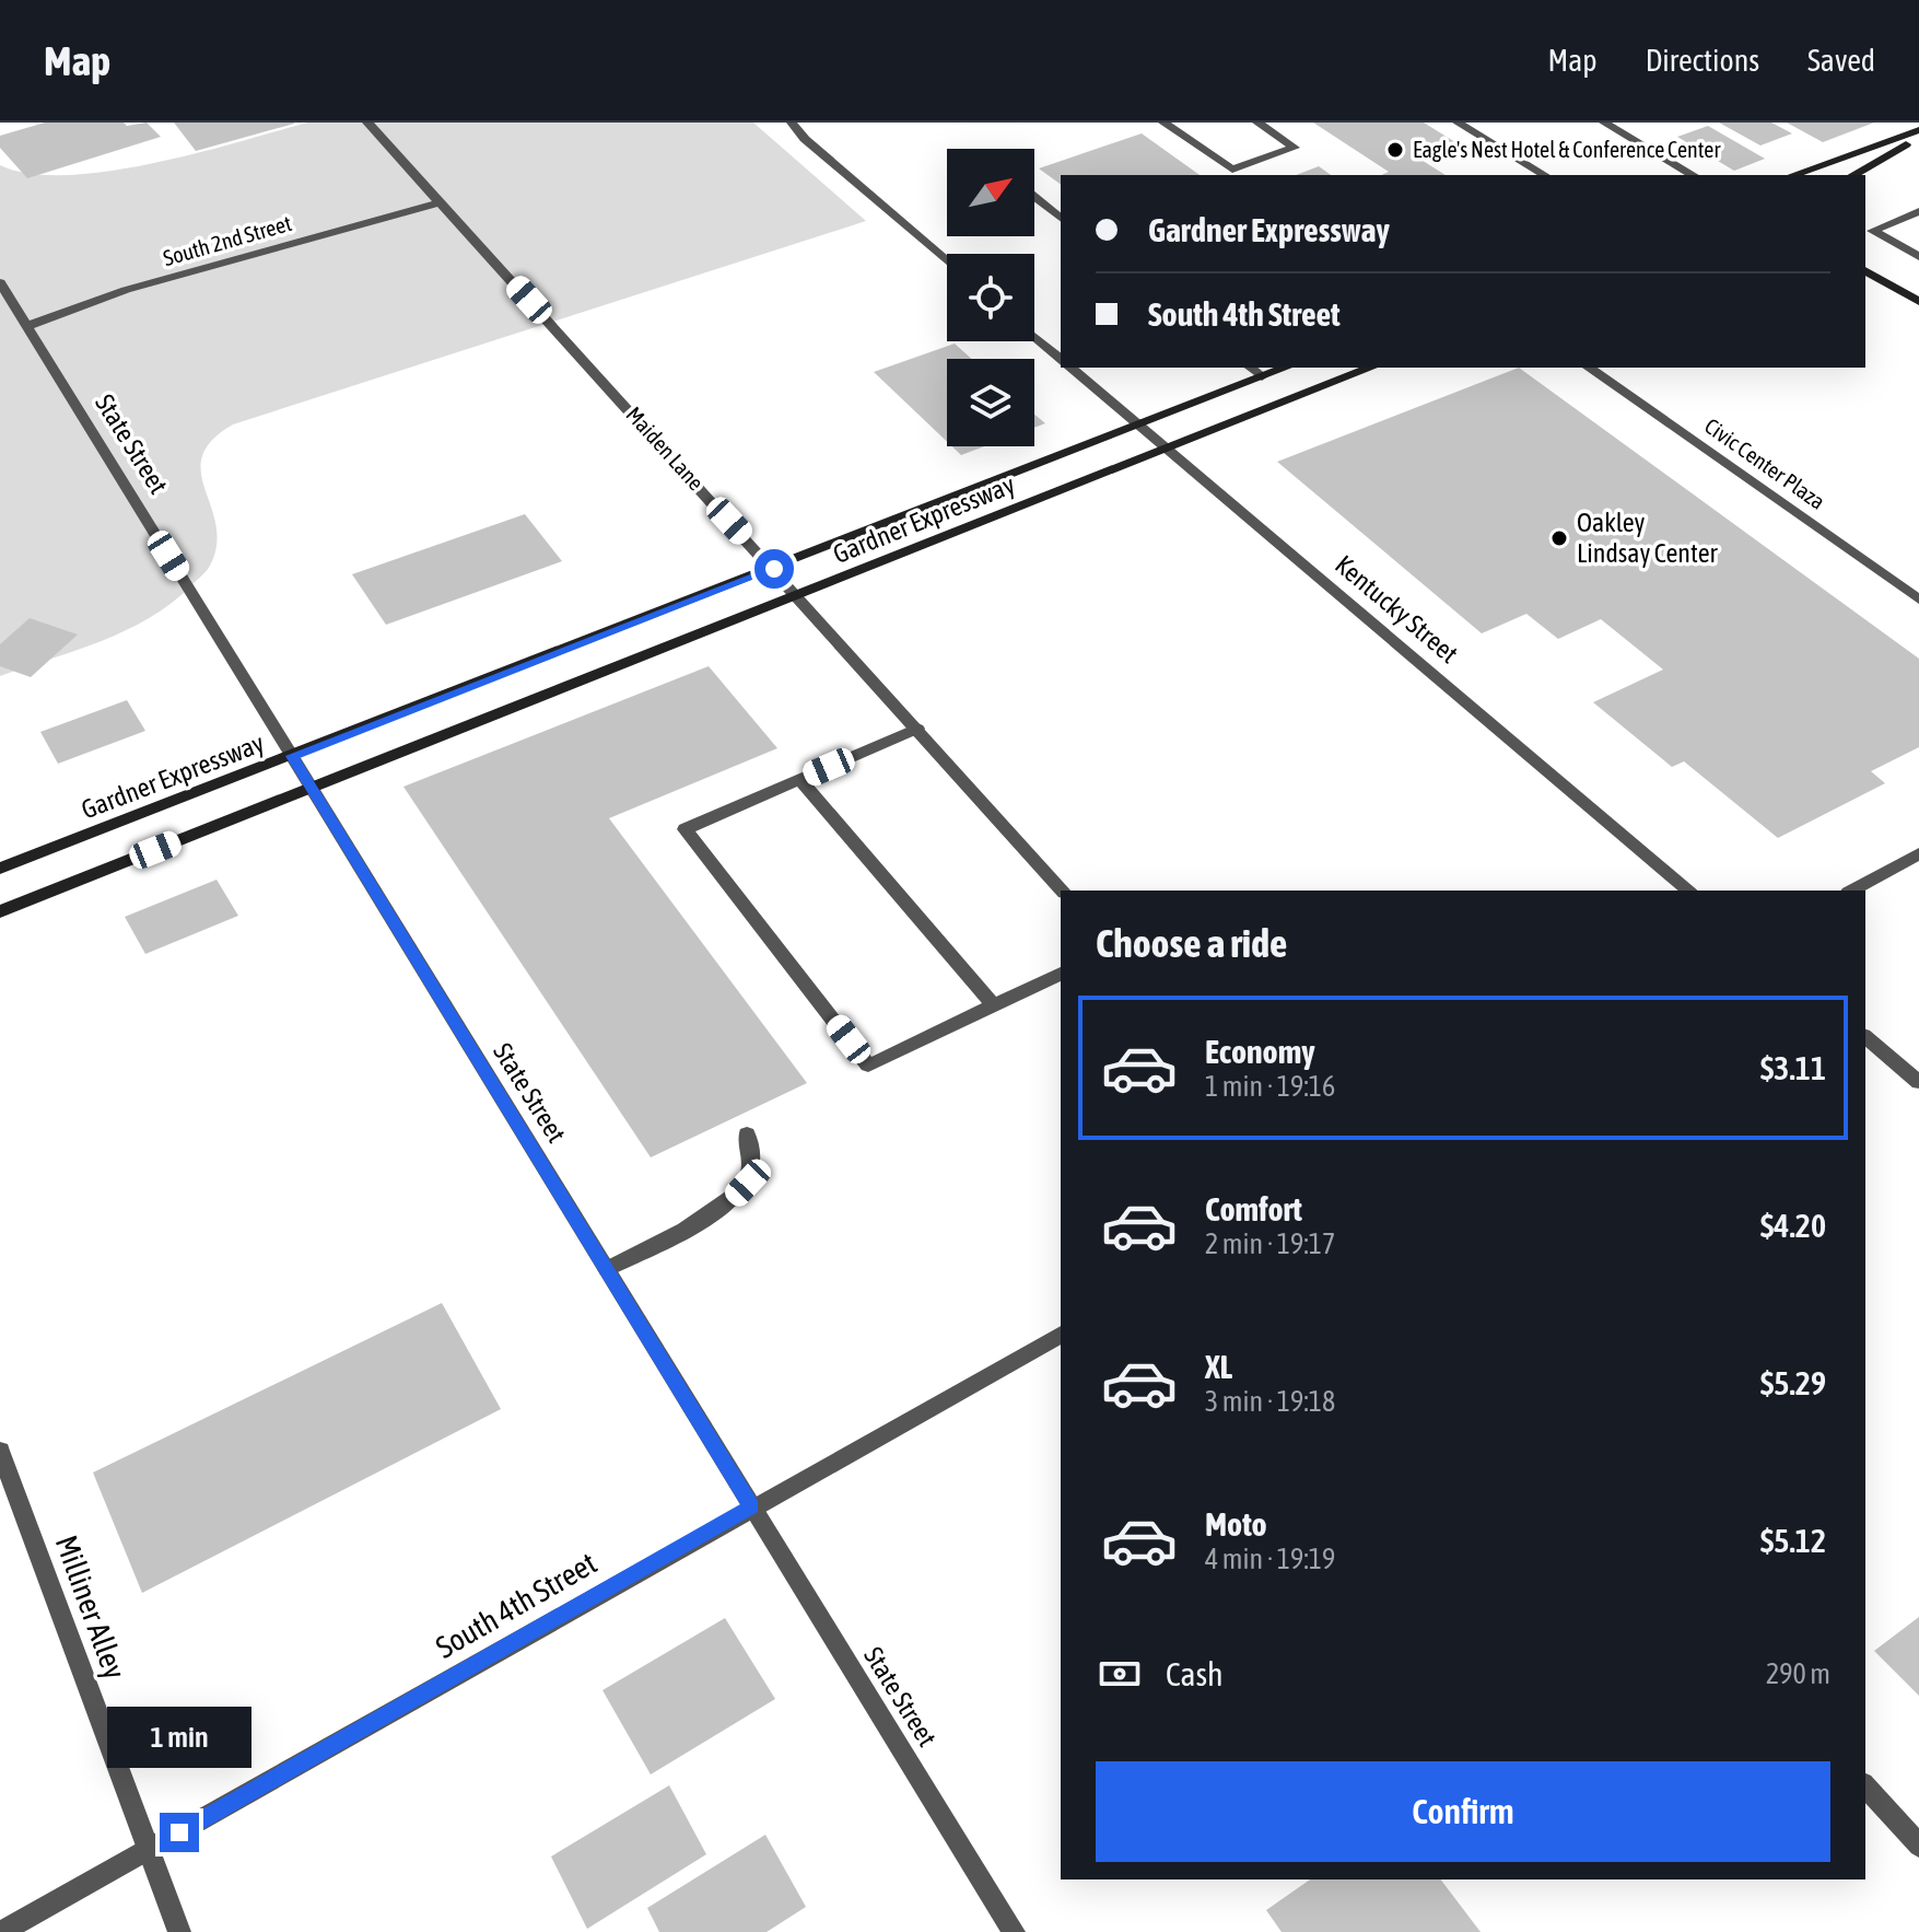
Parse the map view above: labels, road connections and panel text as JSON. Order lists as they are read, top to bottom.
{
  "streets": {
    "main road": ["Gardner Expressway"],
    "street": [
      "South 2nd Street",
      "State Street",
      "Maiden Lane",
      "Civic Center Plaza",
      "Kentucky Street",
      "South 4th Street",
      "Milliner Alley"
    ]
  },
  "crossings": [
    ["South 2nd Street", "State Street"],
    ["South 2nd Street", "Maiden Lane"],
    ["State Street", "Gardner Expressway"],
    ["State Street", "South 4th Street"],
    ["Maiden Lane", "Gardner Expressway"],
    ["Gardner Expressway", "Kentucky Street"],
    ["South 4th Street", "Milliner Alley"]
  ],
  "places": ["Eagle's Nest Hotel & Conference Center", "Oakley Lindsay Center"],
  "north": "top right",
  "page": {
    "header": "Map",
    "nav": ["Map", "Directions", "Saved"],
    "banner": ["Gardner Expressway", "South 4th Street"],
    "heading": "Choose a ride",
    "list": [
      {
        "name": "Economy",
        "note": "1 min · 19:16",
        "value": "$3.11"
      },
      {
        "name": "Comfort",
        "note": "2 min · 19:17",
        "value": "$4.20"
      },
      {
        "name": "XL",
        "note": "3 min · 19:18",
        "value": "$5.29"
      },
      {
        "name": "Moto",
        "note": "4 min · 19:19",
        "value": "$5.12"
      }
    ],
    "pay": ["Cash", "290 m"],
    "bubble": "1 min",
    "buttons": "Confirm"
  }
}
